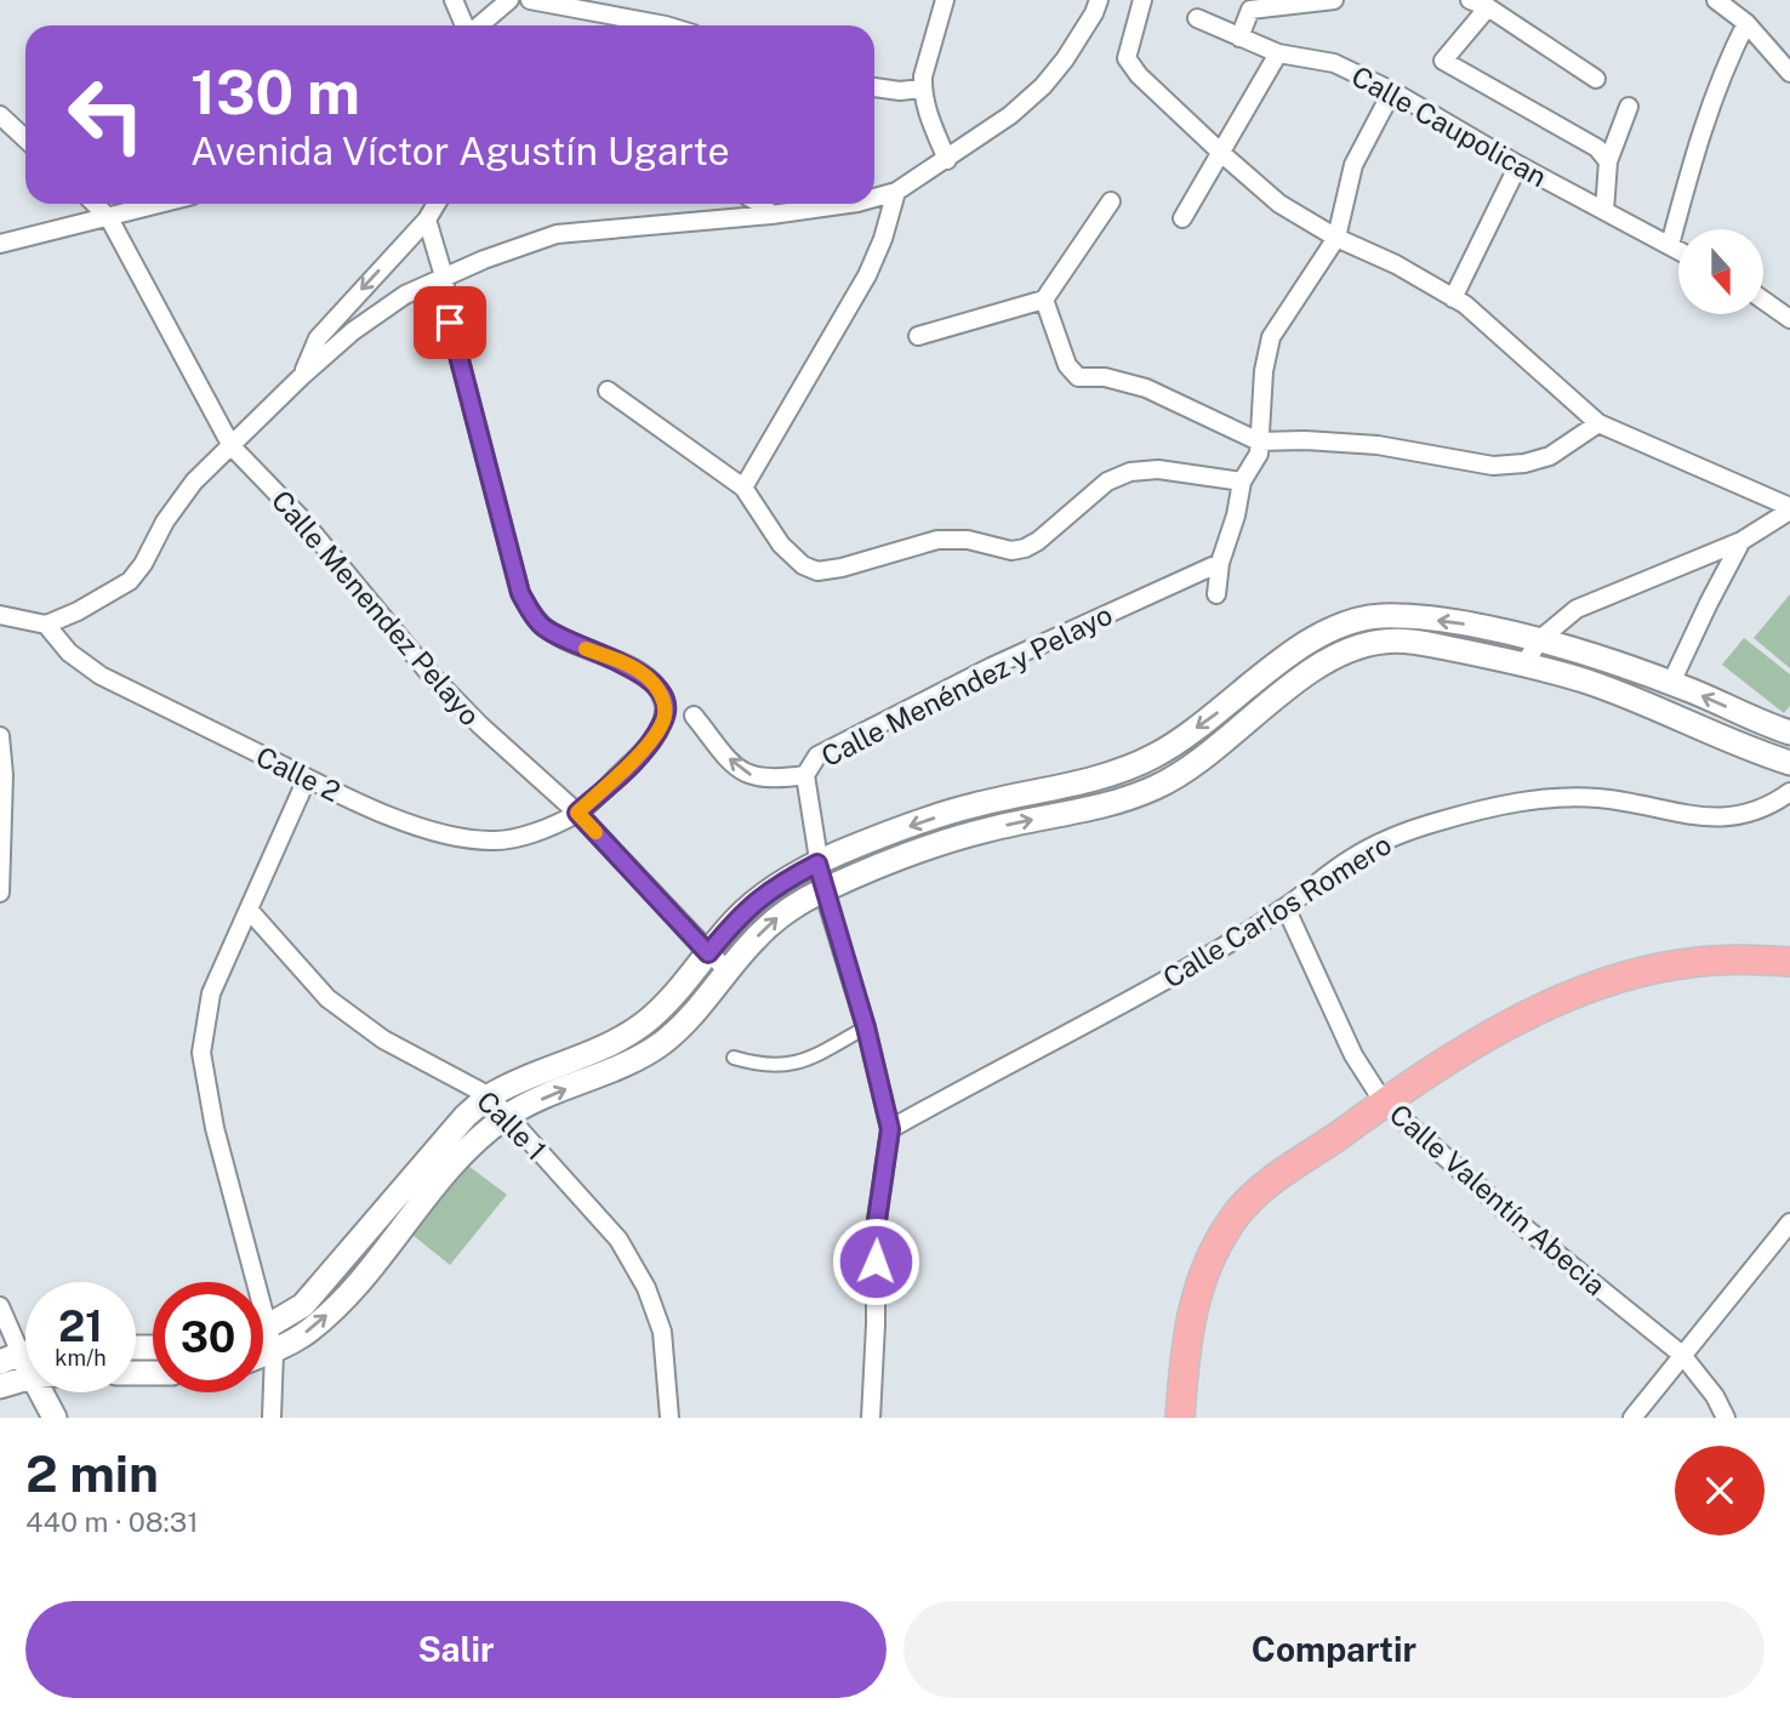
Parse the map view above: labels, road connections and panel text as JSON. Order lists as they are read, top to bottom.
{
  "streets": {
    "street": [
      "Calle Caupolican",
      "Calle Menendez Pelayo",
      "Calle Menéndez y Pelayo",
      "Calle 2",
      "Calle Carlos Romero",
      "Calle 1",
      "Calle Valentín Abecia"
    ]
  },
  "crossings": [
    ["Calle Menendez Pelayo", "Calle 2"],
    ["Calle Menéndez y Pelayo", "Calle Carlos Romero"],
    ["Calle Carlos Romero", "Calle Valentín Abecia"]
  ],
  "north": "bottom",
  "page": {
    "turn": ["130 m", "Avenida Víctor Agustín Ugarte"],
    "speed": "21 km/h",
    "limit": "30",
    "heading": ["2 min", "440 m · 08:31"],
    "buttons": ["Salir", "Compartir"]
  }
}
